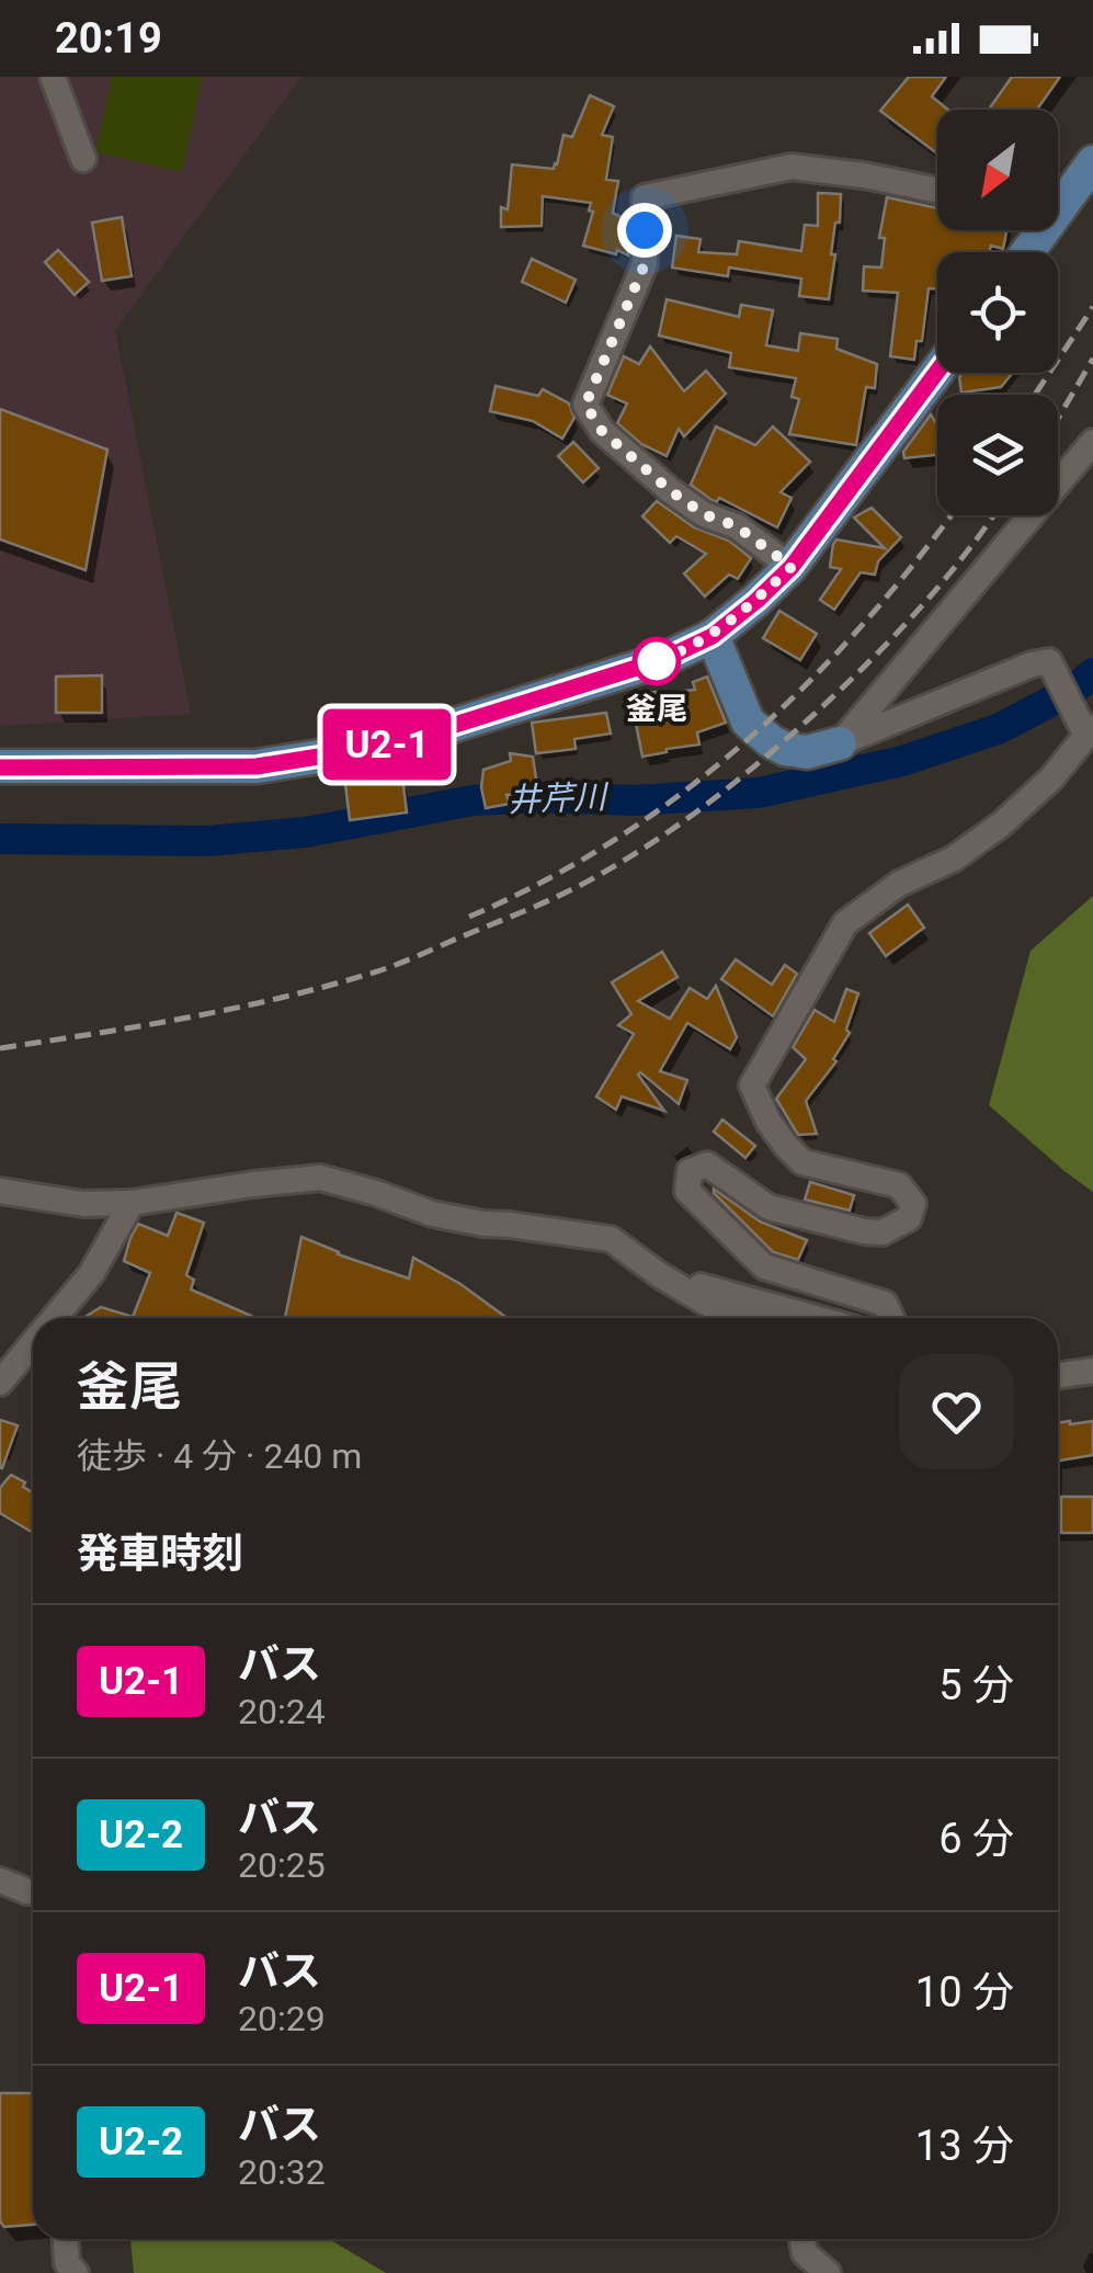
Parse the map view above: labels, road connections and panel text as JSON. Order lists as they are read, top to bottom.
{
  "water": ["井芹川"],
  "places": ["釜尾"],
  "lines": ["bus line U2-1"],
  "north": "bottom left",
  "page": {
    "status": "20:19",
    "on_map": "U2-1",
    "heading": [
      ["釜尾", "徒歩 · 4 分 · 240 m"],
      "発車時刻"
    ],
    "list": [
      {
        "mark": "U2-1",
        "name": "バス",
        "note": "20:24",
        "value": "5 分"
      },
      {
        "mark": "U2-2",
        "name": "バス",
        "note": "20:25",
        "value": "6 分"
      },
      {
        "mark": "U2-1",
        "name": "バス",
        "note": "20:29",
        "value": "10 分"
      },
      {
        "mark": "U2-2",
        "name": "バス",
        "note": "20:32",
        "value": "13 分"
      }
    ]
  }
}
